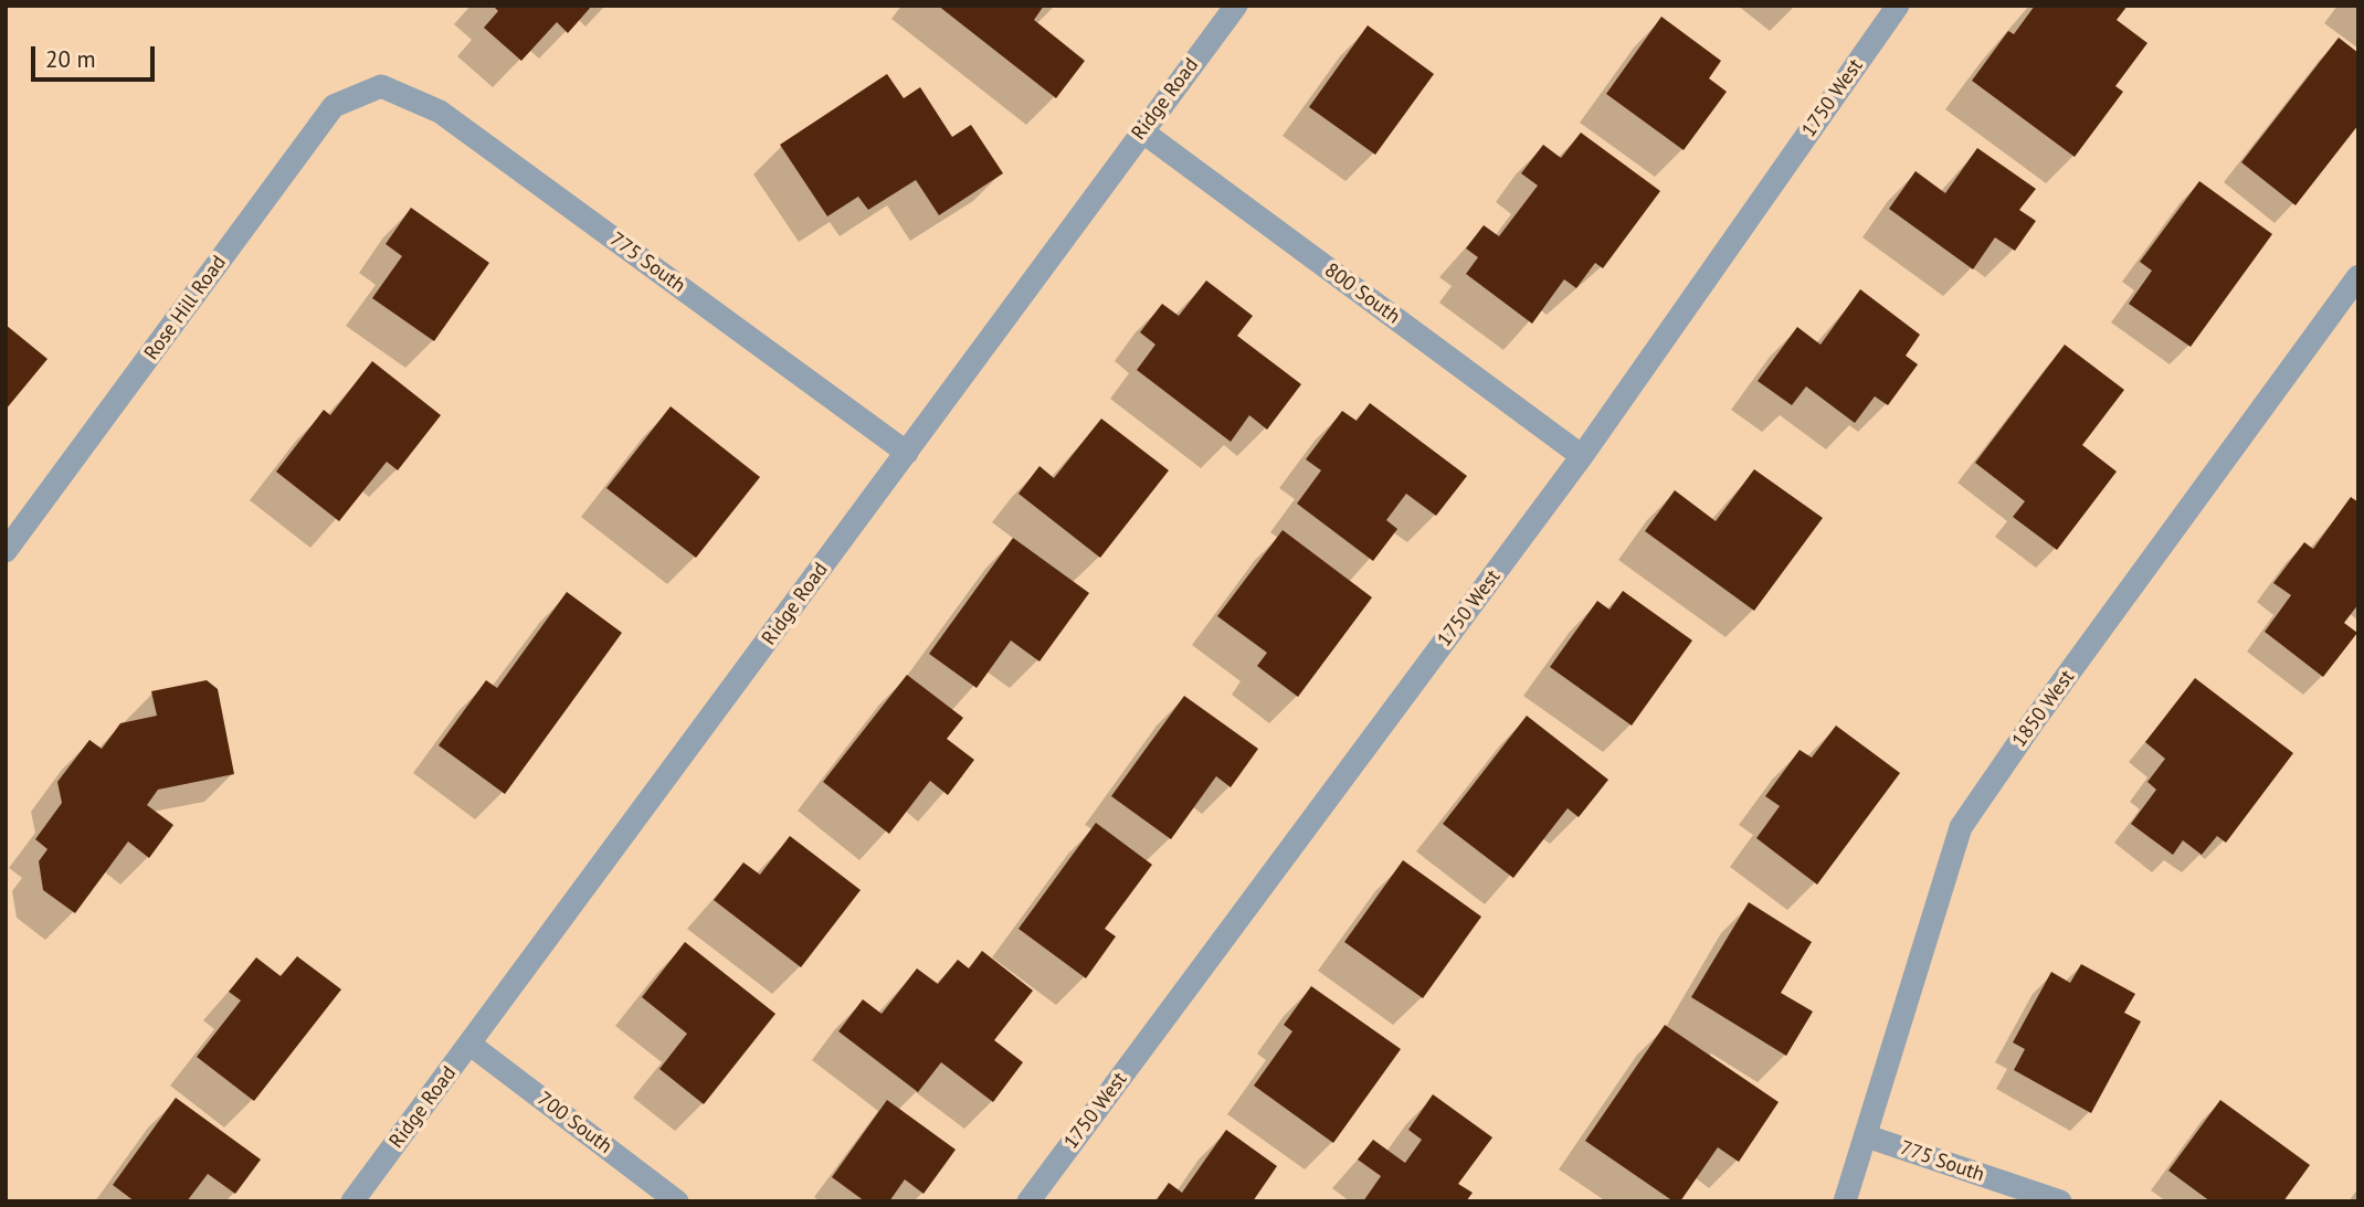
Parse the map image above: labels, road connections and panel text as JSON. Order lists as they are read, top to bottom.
{
  "streets": {
    "street": [
      "1750 West",
      "Ridge Road",
      "775 South",
      "800 South",
      "Rose Hill Road",
      "1850 West",
      "700 South"
    ]
  },
  "crossings": [
    ["1750 West", "800 South"],
    ["Ridge Road", "775 South"],
    ["Ridge Road", "800 South"],
    ["Ridge Road", "700 South"],
    ["775 South", "Rose Hill Road"],
    ["775 South", "1850 West"]
  ],
  "scale_bar": "20 m"
}
